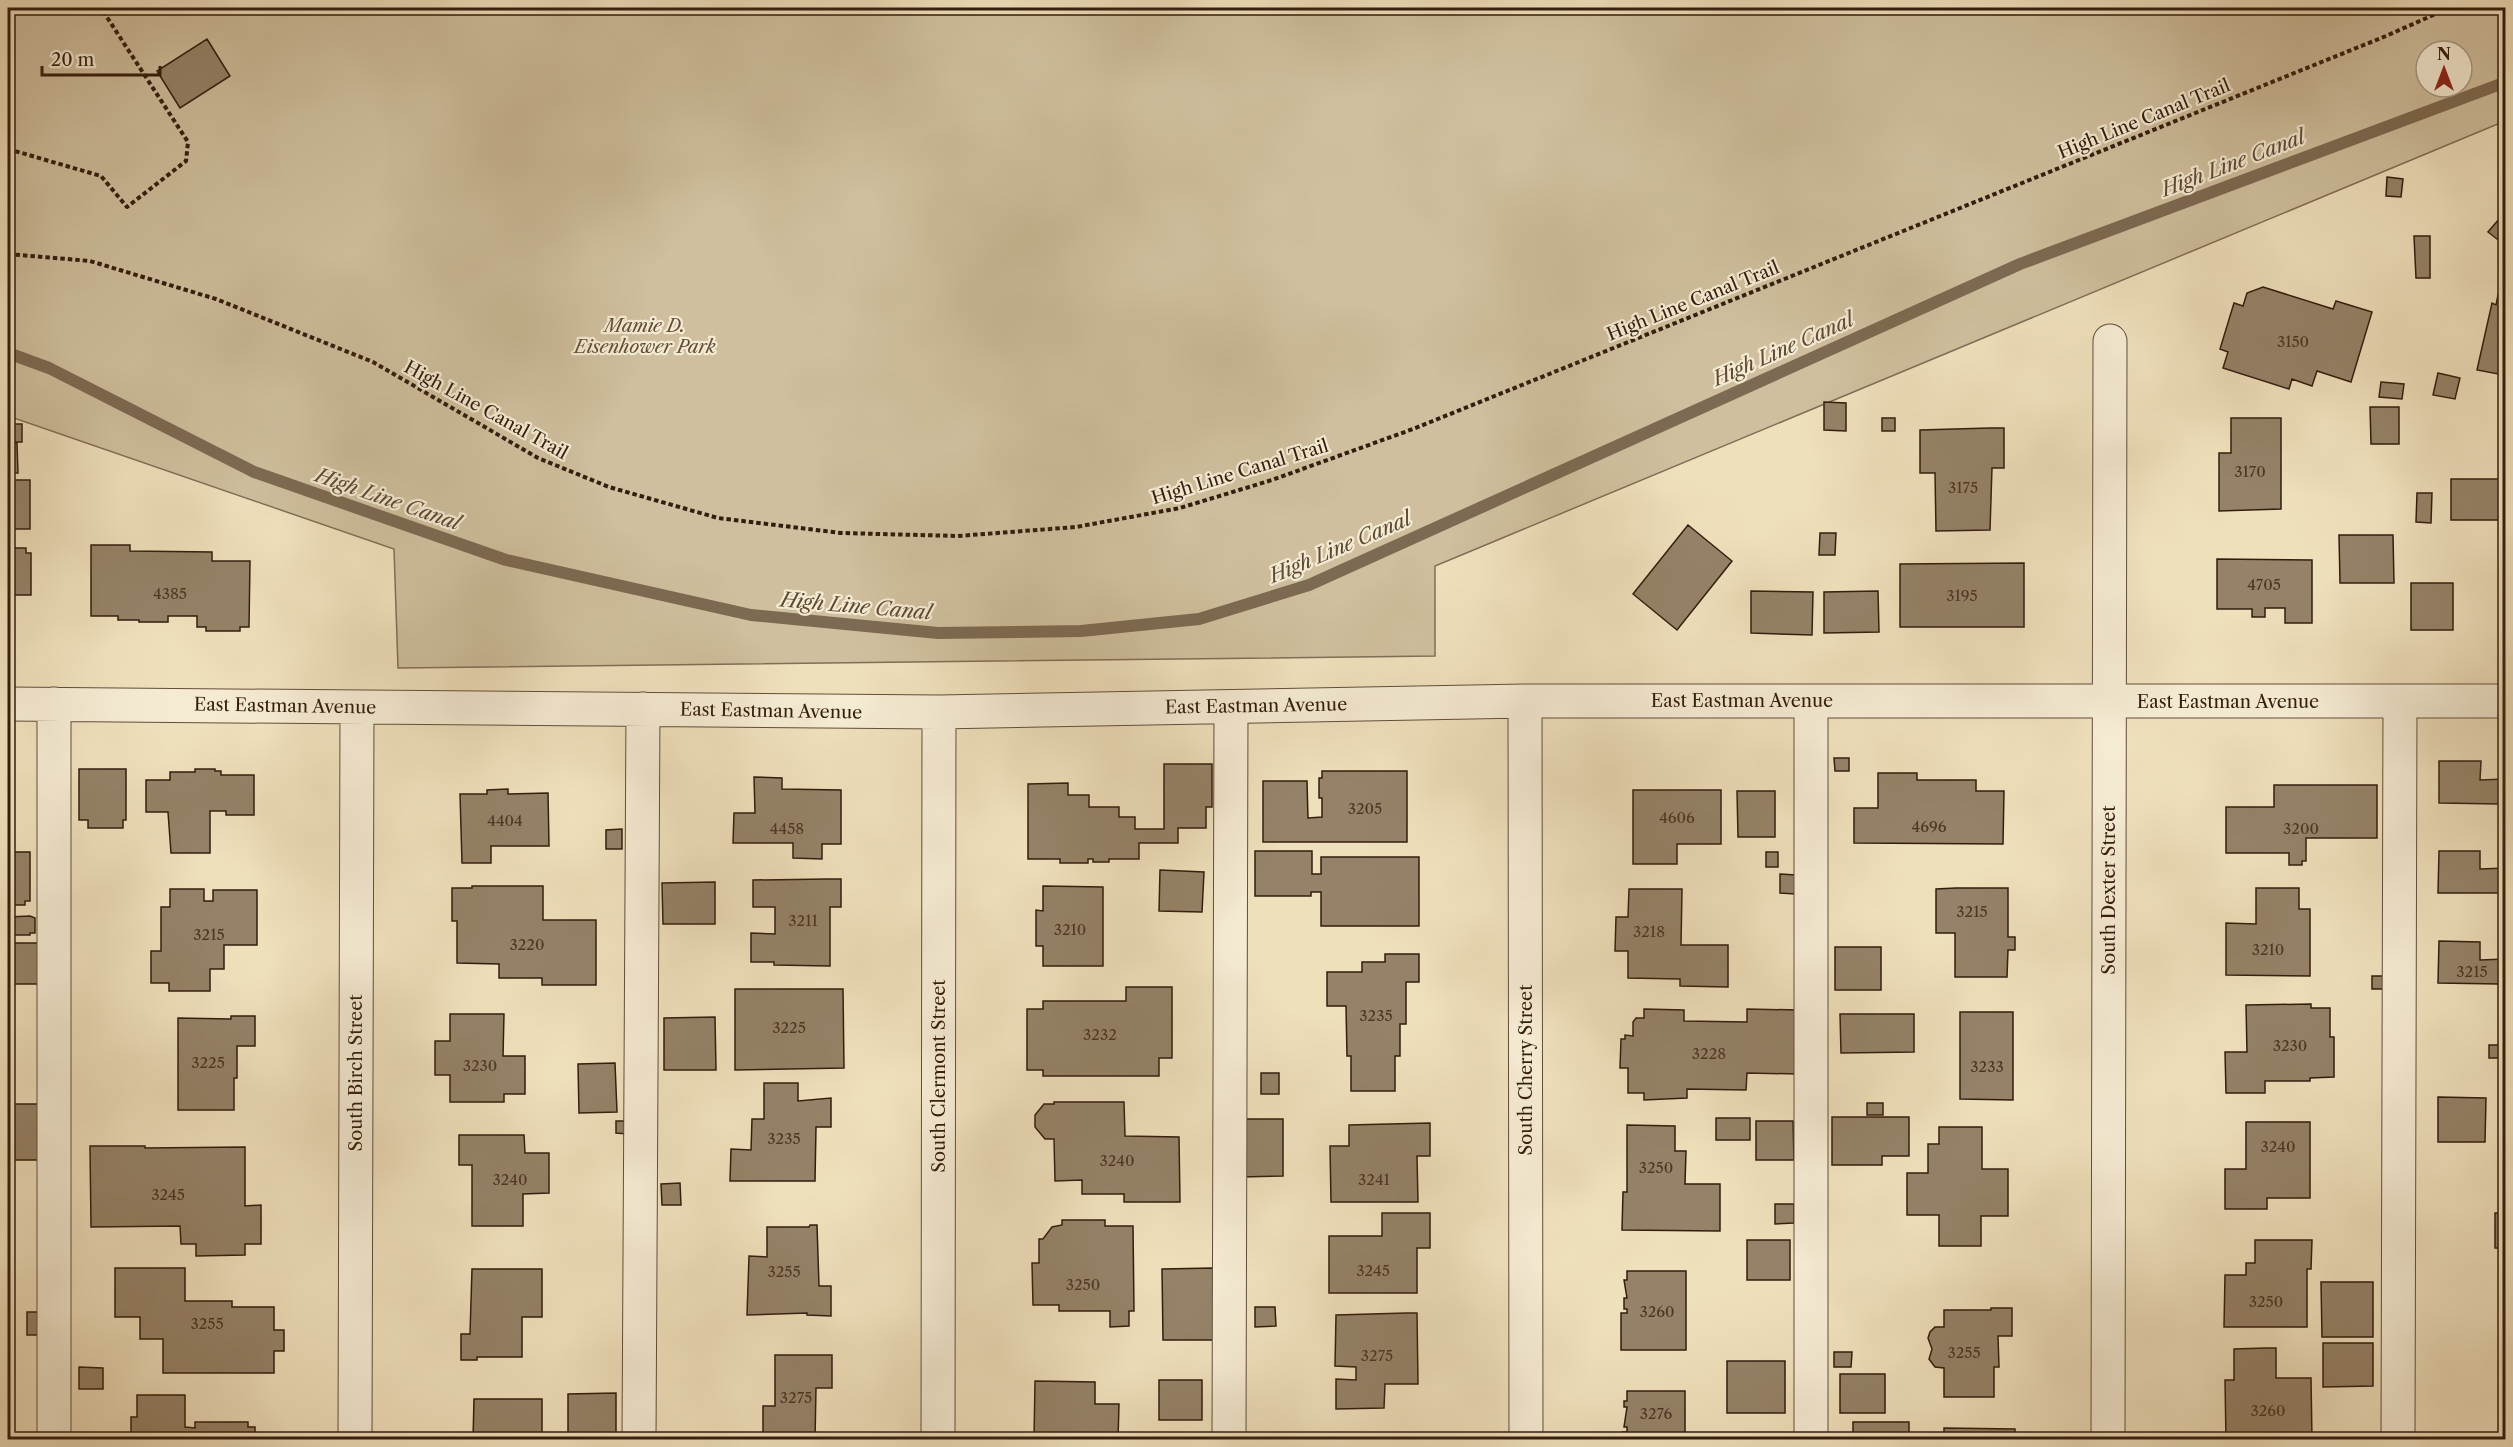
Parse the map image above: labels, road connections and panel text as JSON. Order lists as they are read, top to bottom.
{
  "streets": {
    "street": [
      "East Eastman Avenue",
      "South Dexter Street",
      "South Cherry Street",
      "South Birch Street",
      "South Clermont Street"
    ],
    "path": ["High Line Canal Trail"]
  },
  "crossings": [
    ["East Eastman Avenue", "South Dexter Street"],
    ["East Eastman Avenue", "South Cherry Street"],
    ["East Eastman Avenue", "South Birch Street"],
    ["East Eastman Avenue", "South Clermont Street"]
  ],
  "water": ["High Line Canal"],
  "parks": ["Mamie D. Eisenhower Park"],
  "house_numbers": [
    "3150",
    "3170",
    "3175",
    "4705",
    "4385",
    "3195",
    "3205",
    "4606",
    "4404",
    "4696",
    "4458",
    "3200",
    "3215",
    "3211",
    "3210",
    "3218",
    "3215",
    "3220",
    "3210",
    "3215",
    "3235",
    "3225",
    "3232",
    "3230",
    "3228",
    "3225",
    "3230",
    "3233",
    "3235",
    "3240",
    "3240",
    "3250",
    "3240",
    "3241",
    "3245",
    "3245",
    "3255",
    "3250",
    "3250",
    "3260",
    "3255",
    "3255",
    "3275",
    "3275",
    "3260",
    "3276"
  ],
  "scale_bar": "20 m",
  "north": "top"
}
